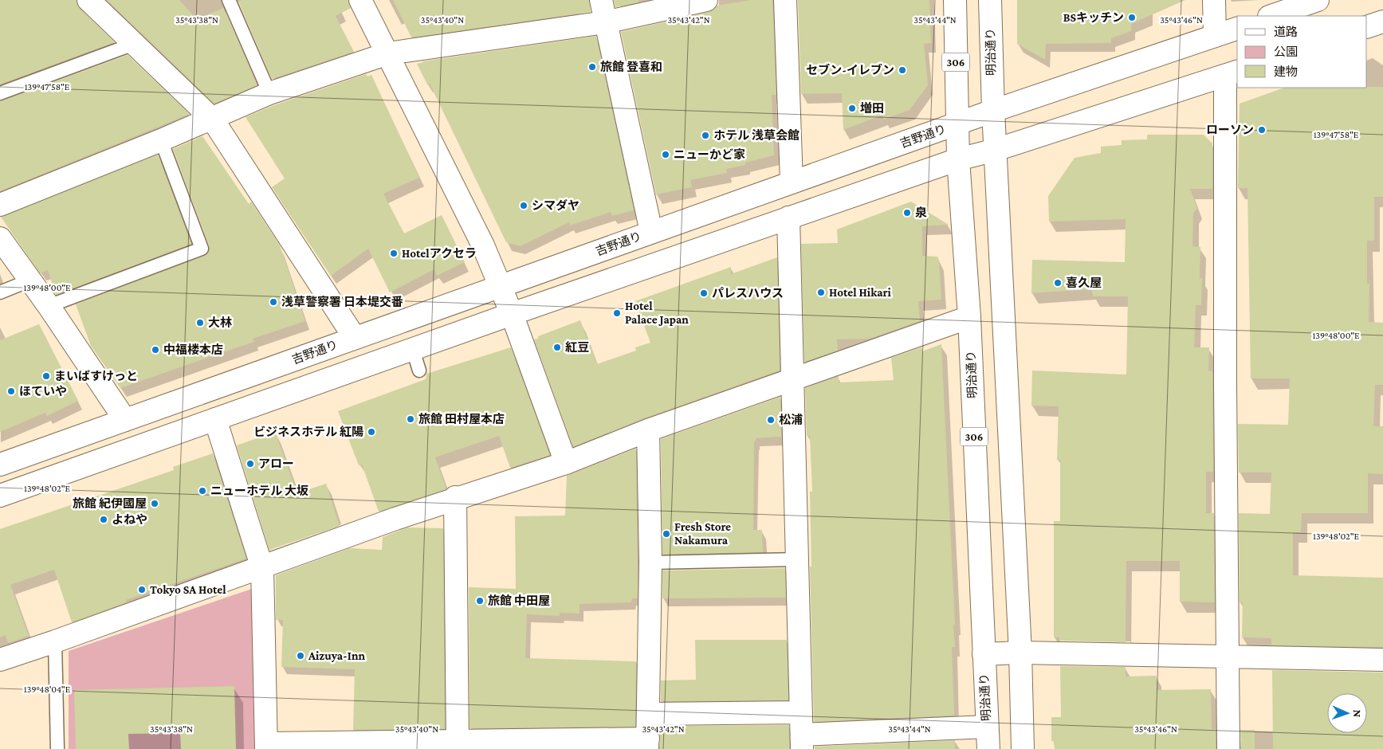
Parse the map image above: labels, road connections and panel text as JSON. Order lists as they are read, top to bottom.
{
  "streets": {
    "street": ["明治通り", "306", "吉野通り"]
  },
  "crossings": [
    ["明治通り", "吉野通り"]
  ],
  "places": [
    "BSキッチン",
    "旅館 登喜和",
    "セブン-イレブン",
    "増田",
    "ローソン",
    "ホテル 浅草会館",
    "ニューかど家",
    "シマダヤ",
    "泉",
    "Hotelアクセラ",
    "喜久屋",
    "Hotel Hikari",
    "パレスハウス",
    "浅草警察署 日本堤交番",
    "Hotel Palace Japan",
    "大林",
    "紅豆",
    "中福楼本店",
    "まいばすけっと",
    "ほていや",
    "旅館 田村屋本店",
    "松浦",
    "ビジネスホテル 紅陽",
    "アロー",
    "ニューホテル 大坂",
    "旅館 紀伊國屋",
    "よねや",
    "Fresh Store Nakamura",
    "Tokyo SA Hotel",
    "旅館 中田屋",
    "Aizuya-Inn"
  ],
  "legend": ["道路", "公園", "建物"],
  "north": "right",
  "coordinates": [
    "35°43'38\"N",
    "35°43'40\"N",
    "35°43'42\"N",
    "35°43'44\"N",
    "35°43'46\"N",
    "139°47'58\"E",
    "139°48'00\"E",
    "139°48'02\"E",
    "139°48'04\"E"
  ]
}
